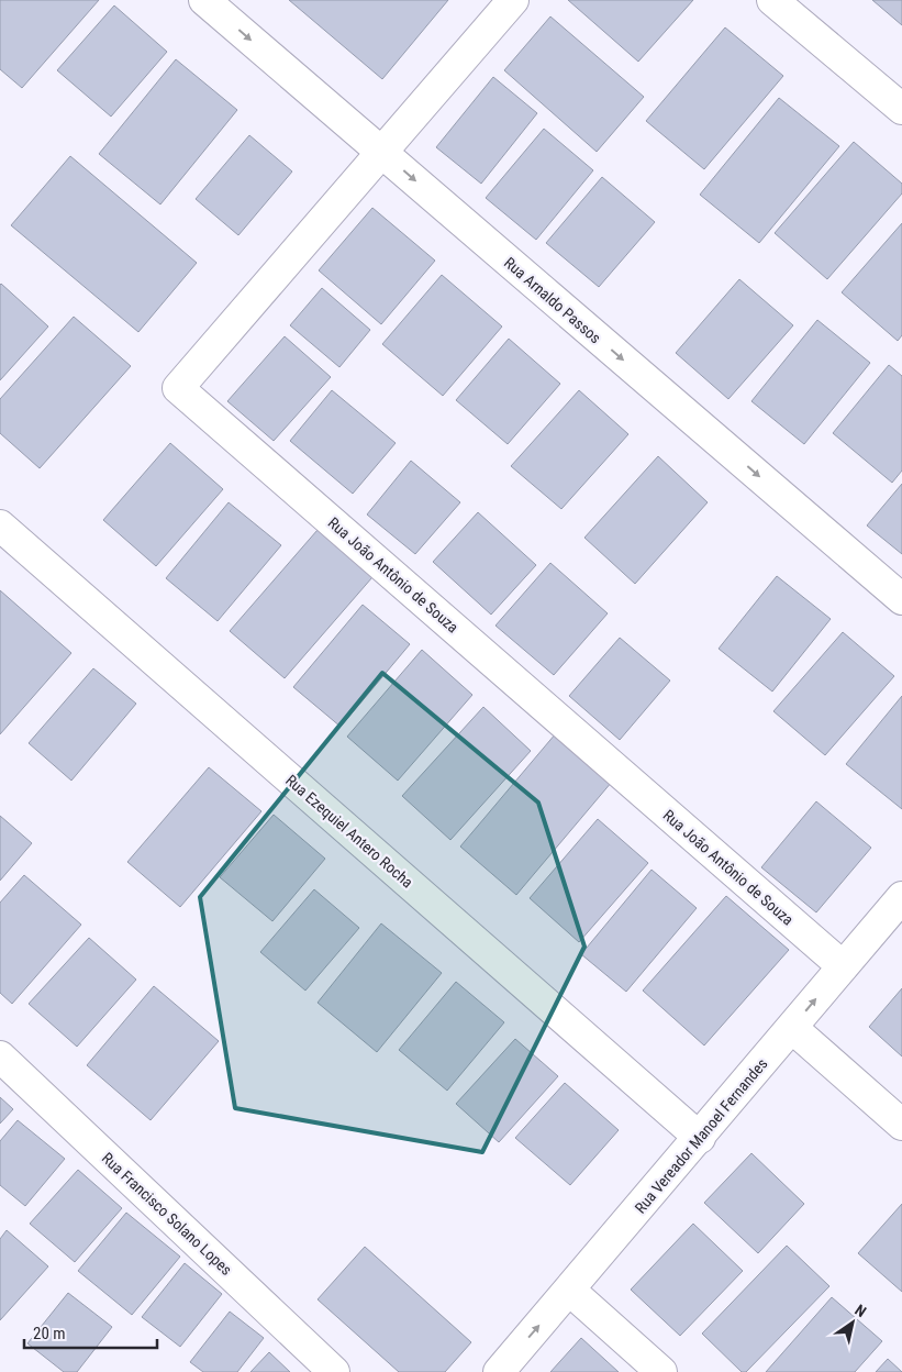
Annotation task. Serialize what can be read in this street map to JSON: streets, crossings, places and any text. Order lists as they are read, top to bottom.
{
  "streets": {
    "street": [
      "Rua Arnaldo Passos",
      "Rua João Antônio de Souza",
      "Rua Ezequiel Antero Rocha",
      "Rua Vereador Manoel Fernandes",
      "Rua Francisco Solano Lopes"
    ]
  },
  "crossings": [
    ["Rua Arnaldo Passos", "Rua João Antônio de Souza"],
    ["Rua João Antônio de Souza", "Rua Vereador Manoel Fernandes"],
    ["Rua Ezequiel Antero Rocha", "Rua Vereador Manoel Fernandes"]
  ],
  "one_way": ["Rua Arnaldo Passos"],
  "scale_bar": "20 m",
  "north": "top right"
}
